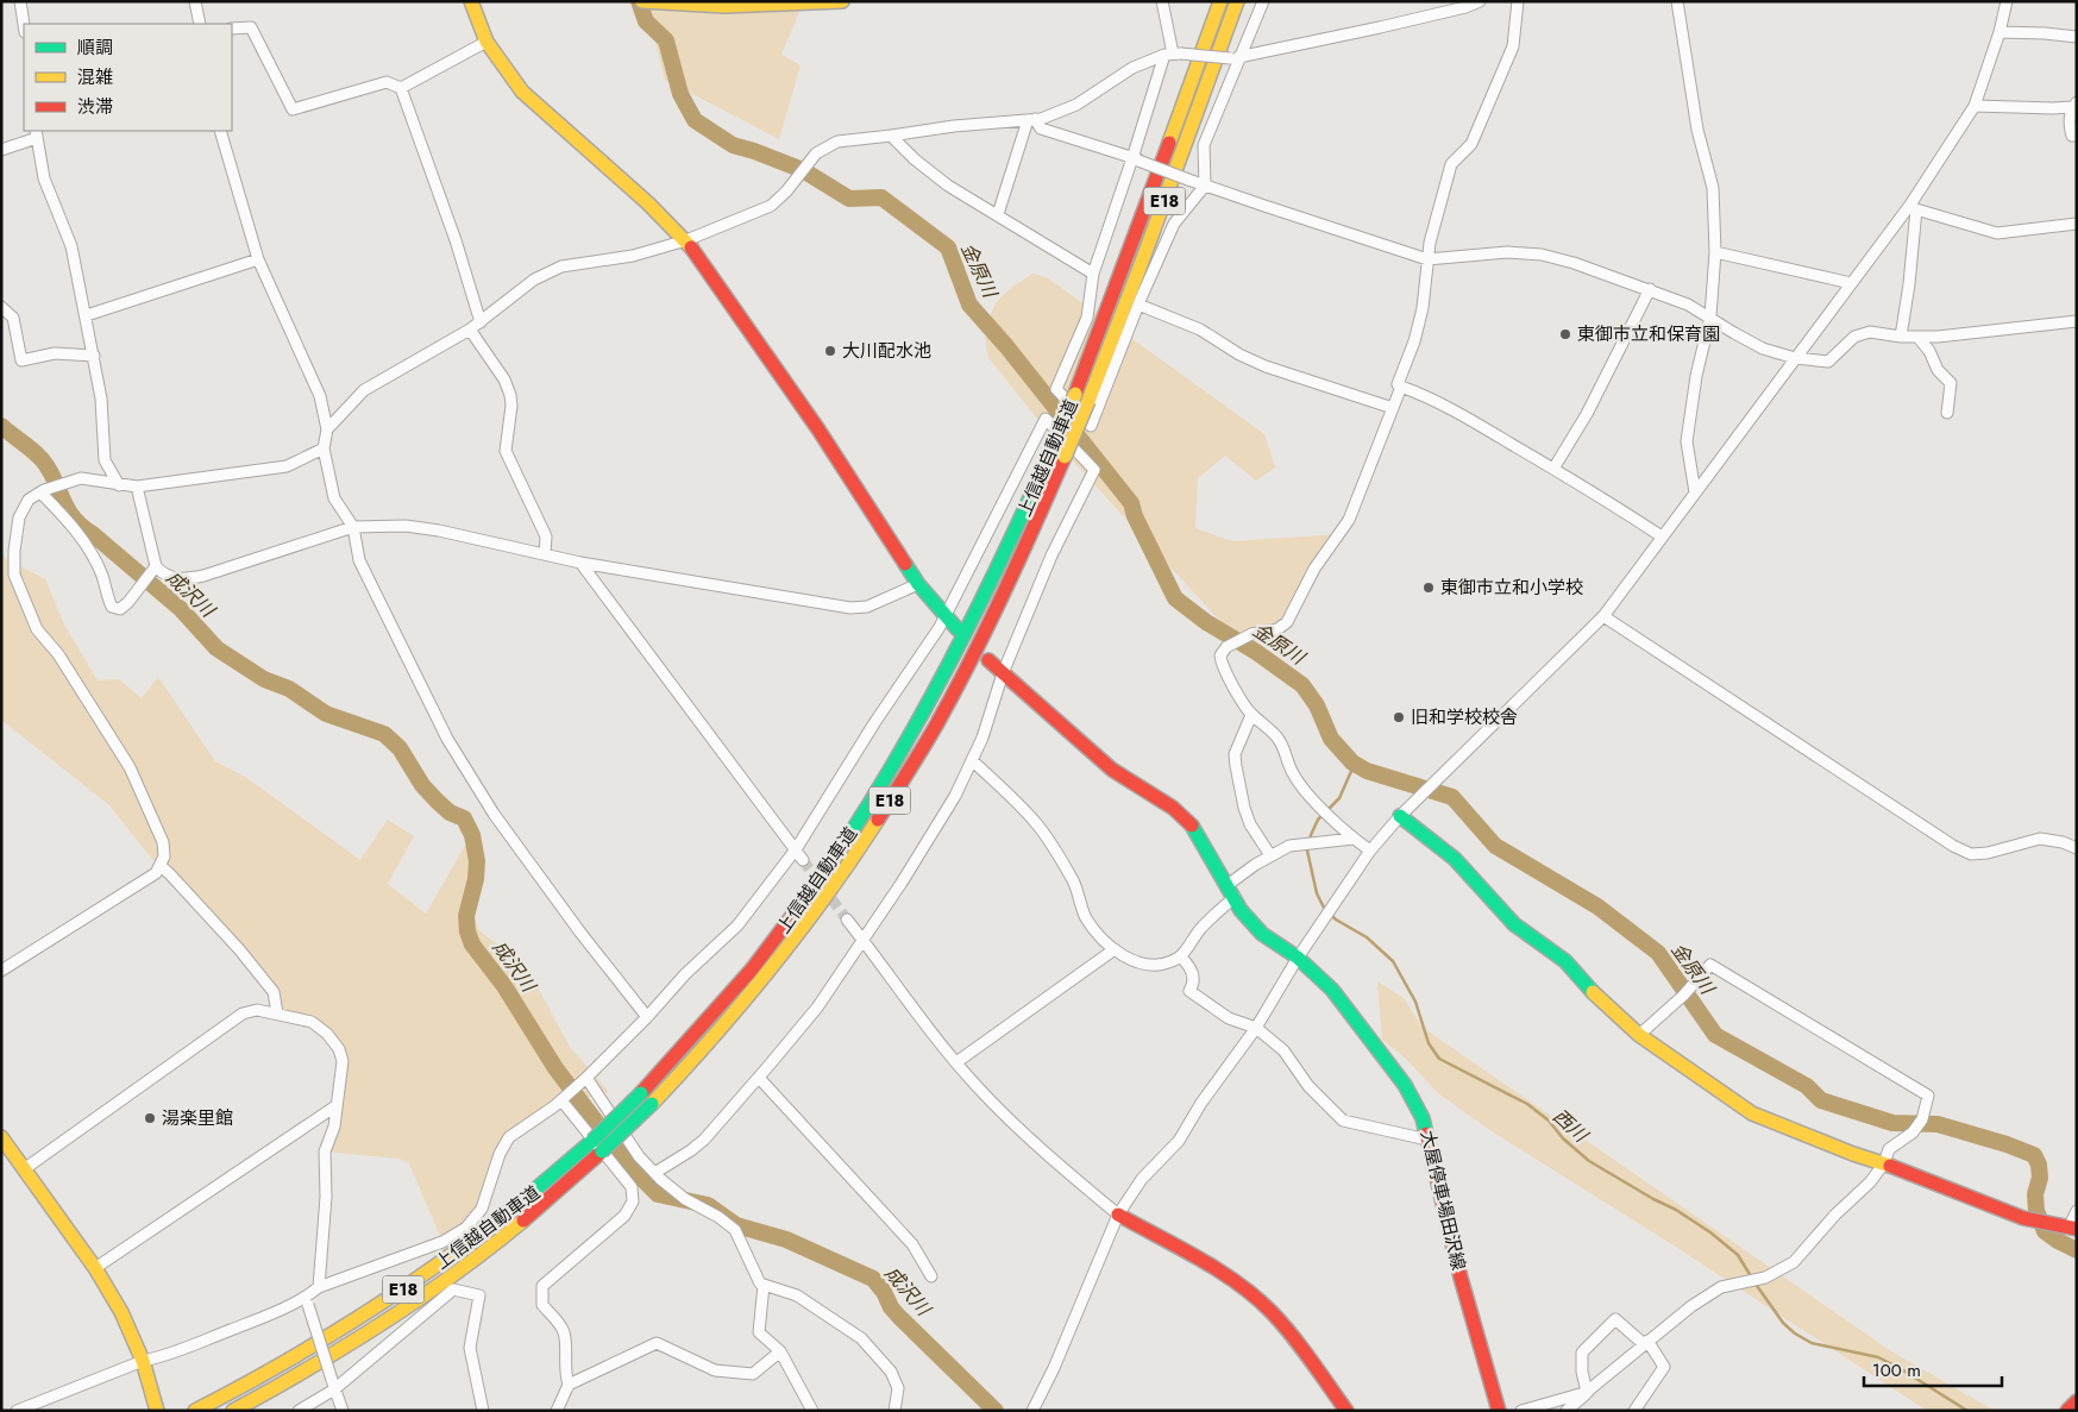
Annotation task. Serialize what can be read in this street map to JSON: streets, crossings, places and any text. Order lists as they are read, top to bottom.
{
  "streets": {
    "main road": ["E18", "上信越自動車道", "大屋停車場田沢線"]
  },
  "water": ["金原川", "成沢川", "西川"],
  "places": [
    "東御市立和保育園",
    "大川配水池",
    "東御市立和小学校",
    "旧和学校校舎",
    "湯楽里館"
  ],
  "legend": ["順調", "混雑", "渋滞"],
  "scale_bar": "100 m"
}
